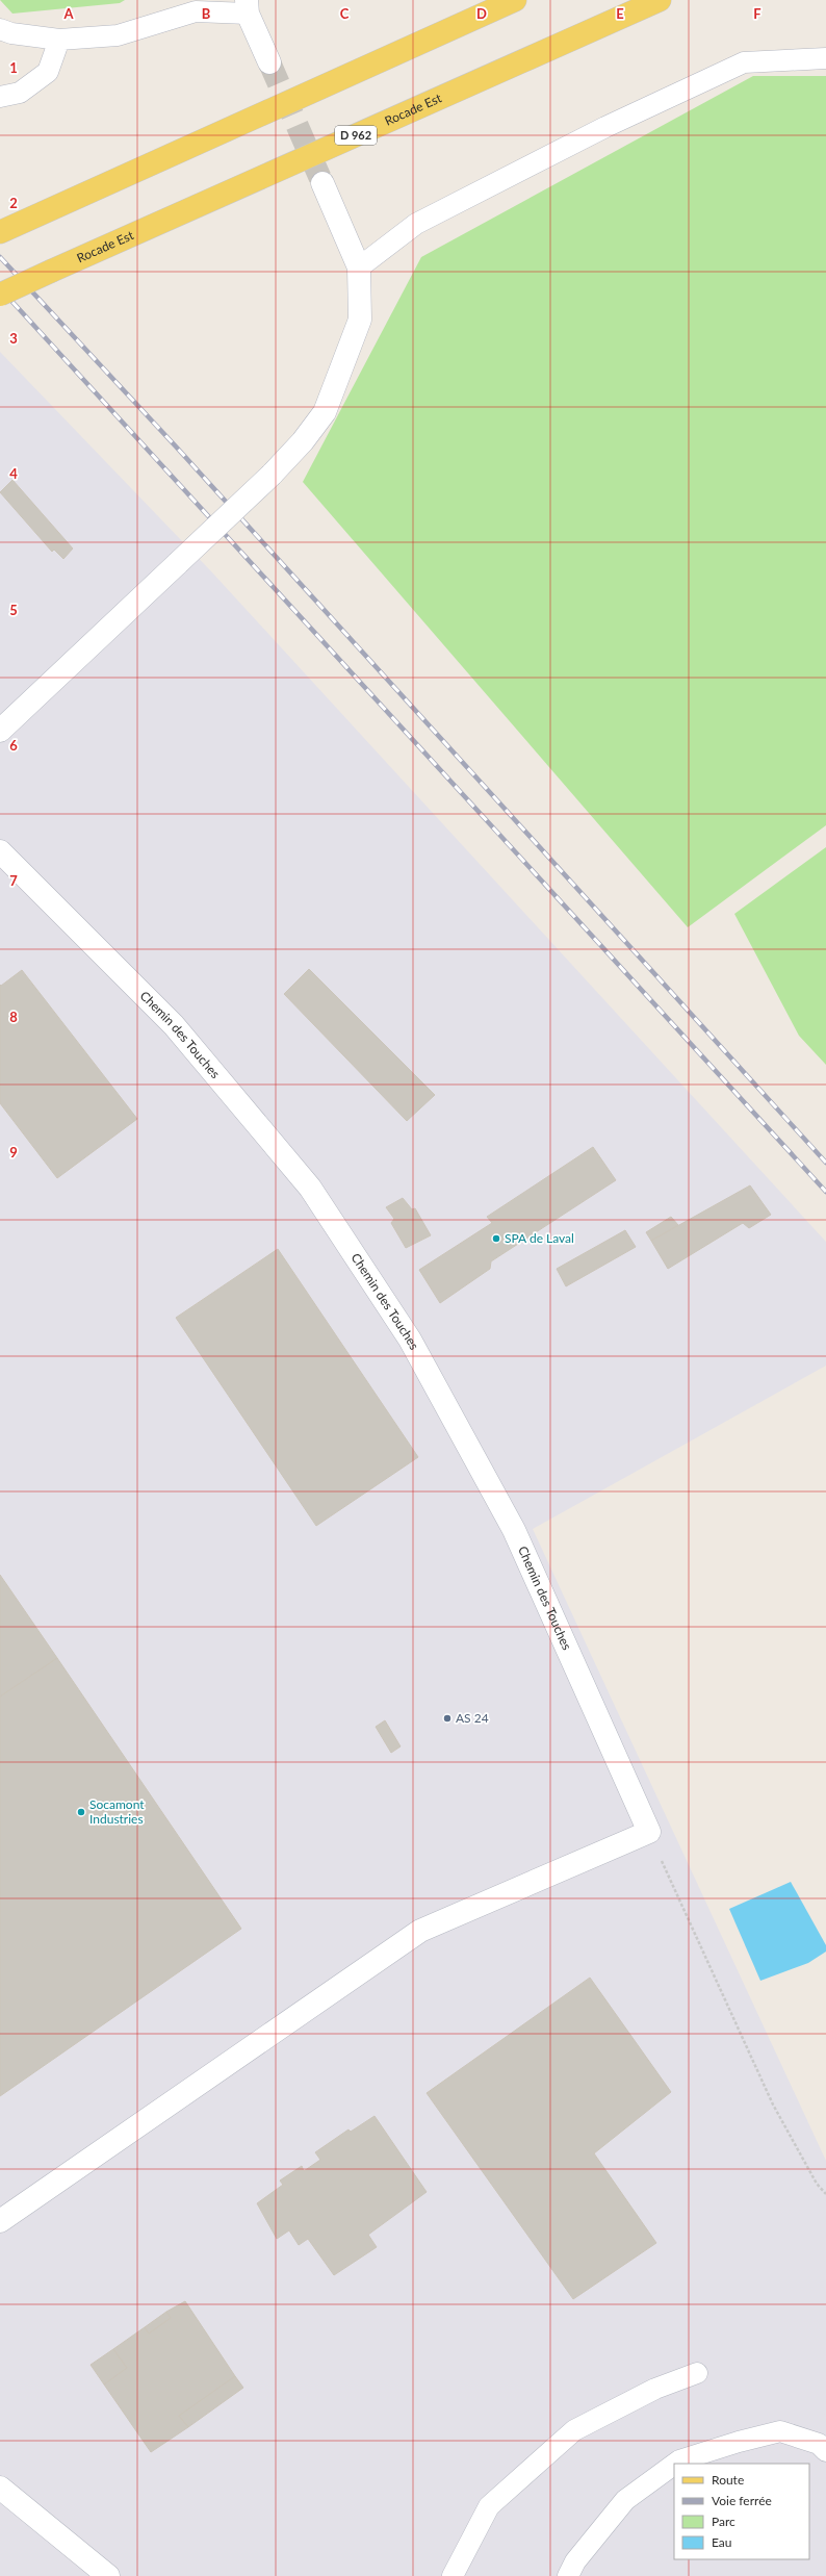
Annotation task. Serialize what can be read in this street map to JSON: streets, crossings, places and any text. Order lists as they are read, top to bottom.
{
  "streets": {
    "main road": ["Rocade Est", "D 962"],
    "street": ["Chemin des Touches"]
  },
  "places": ["SPA de Laval", "AS 24", "Socamont Industries"],
  "legend": [
    "Route",
    "Voie ferrée",
    "Parc",
    "Eau"
  ],
  "grid": {
    "columns": [
      "A",
      "B",
      "C",
      "D",
      "E",
      "F"
    ],
    "rows": [
      "1",
      "2",
      "3",
      "4",
      "5",
      "6",
      "7",
      "8",
      "9"
    ]
  }
}
